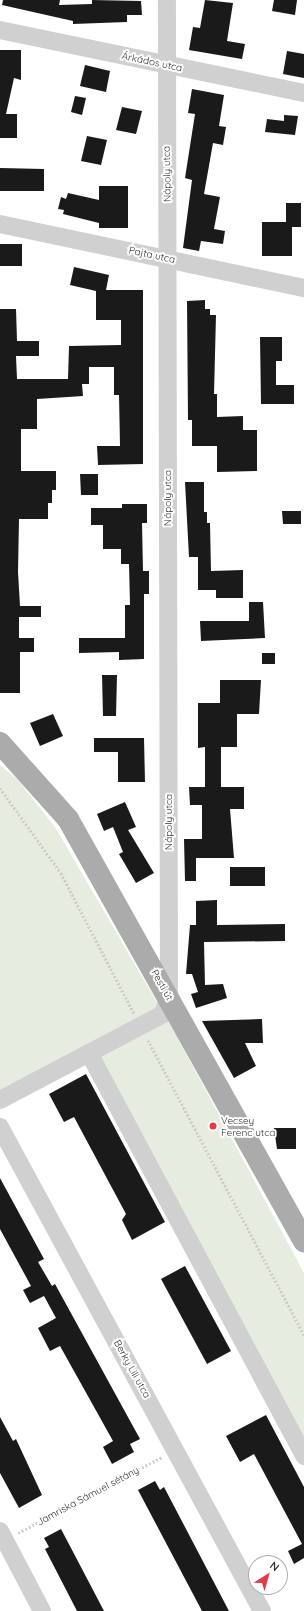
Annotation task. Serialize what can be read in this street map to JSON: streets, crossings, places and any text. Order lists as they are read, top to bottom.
{
  "streets": {
    "main road": ["Pesti út"],
    "street": [
      "Árkádos utca",
      "Nápoly utca",
      "Pajta utca",
      "Berky Lili utca"
    ],
    "path": ["Jamriska Sámuel sétány"]
  },
  "crossings": [
    ["Árkádos utca", "Nápoly utca"],
    ["Nápoly utca", "Pajta utca"],
    ["Nápoly utca", "Pesti út"],
    ["Berky Lili utca", "Jamriska Sámuel sétány"]
  ],
  "places": ["Vecsey Ferenc utca"],
  "north": "top right"
}
